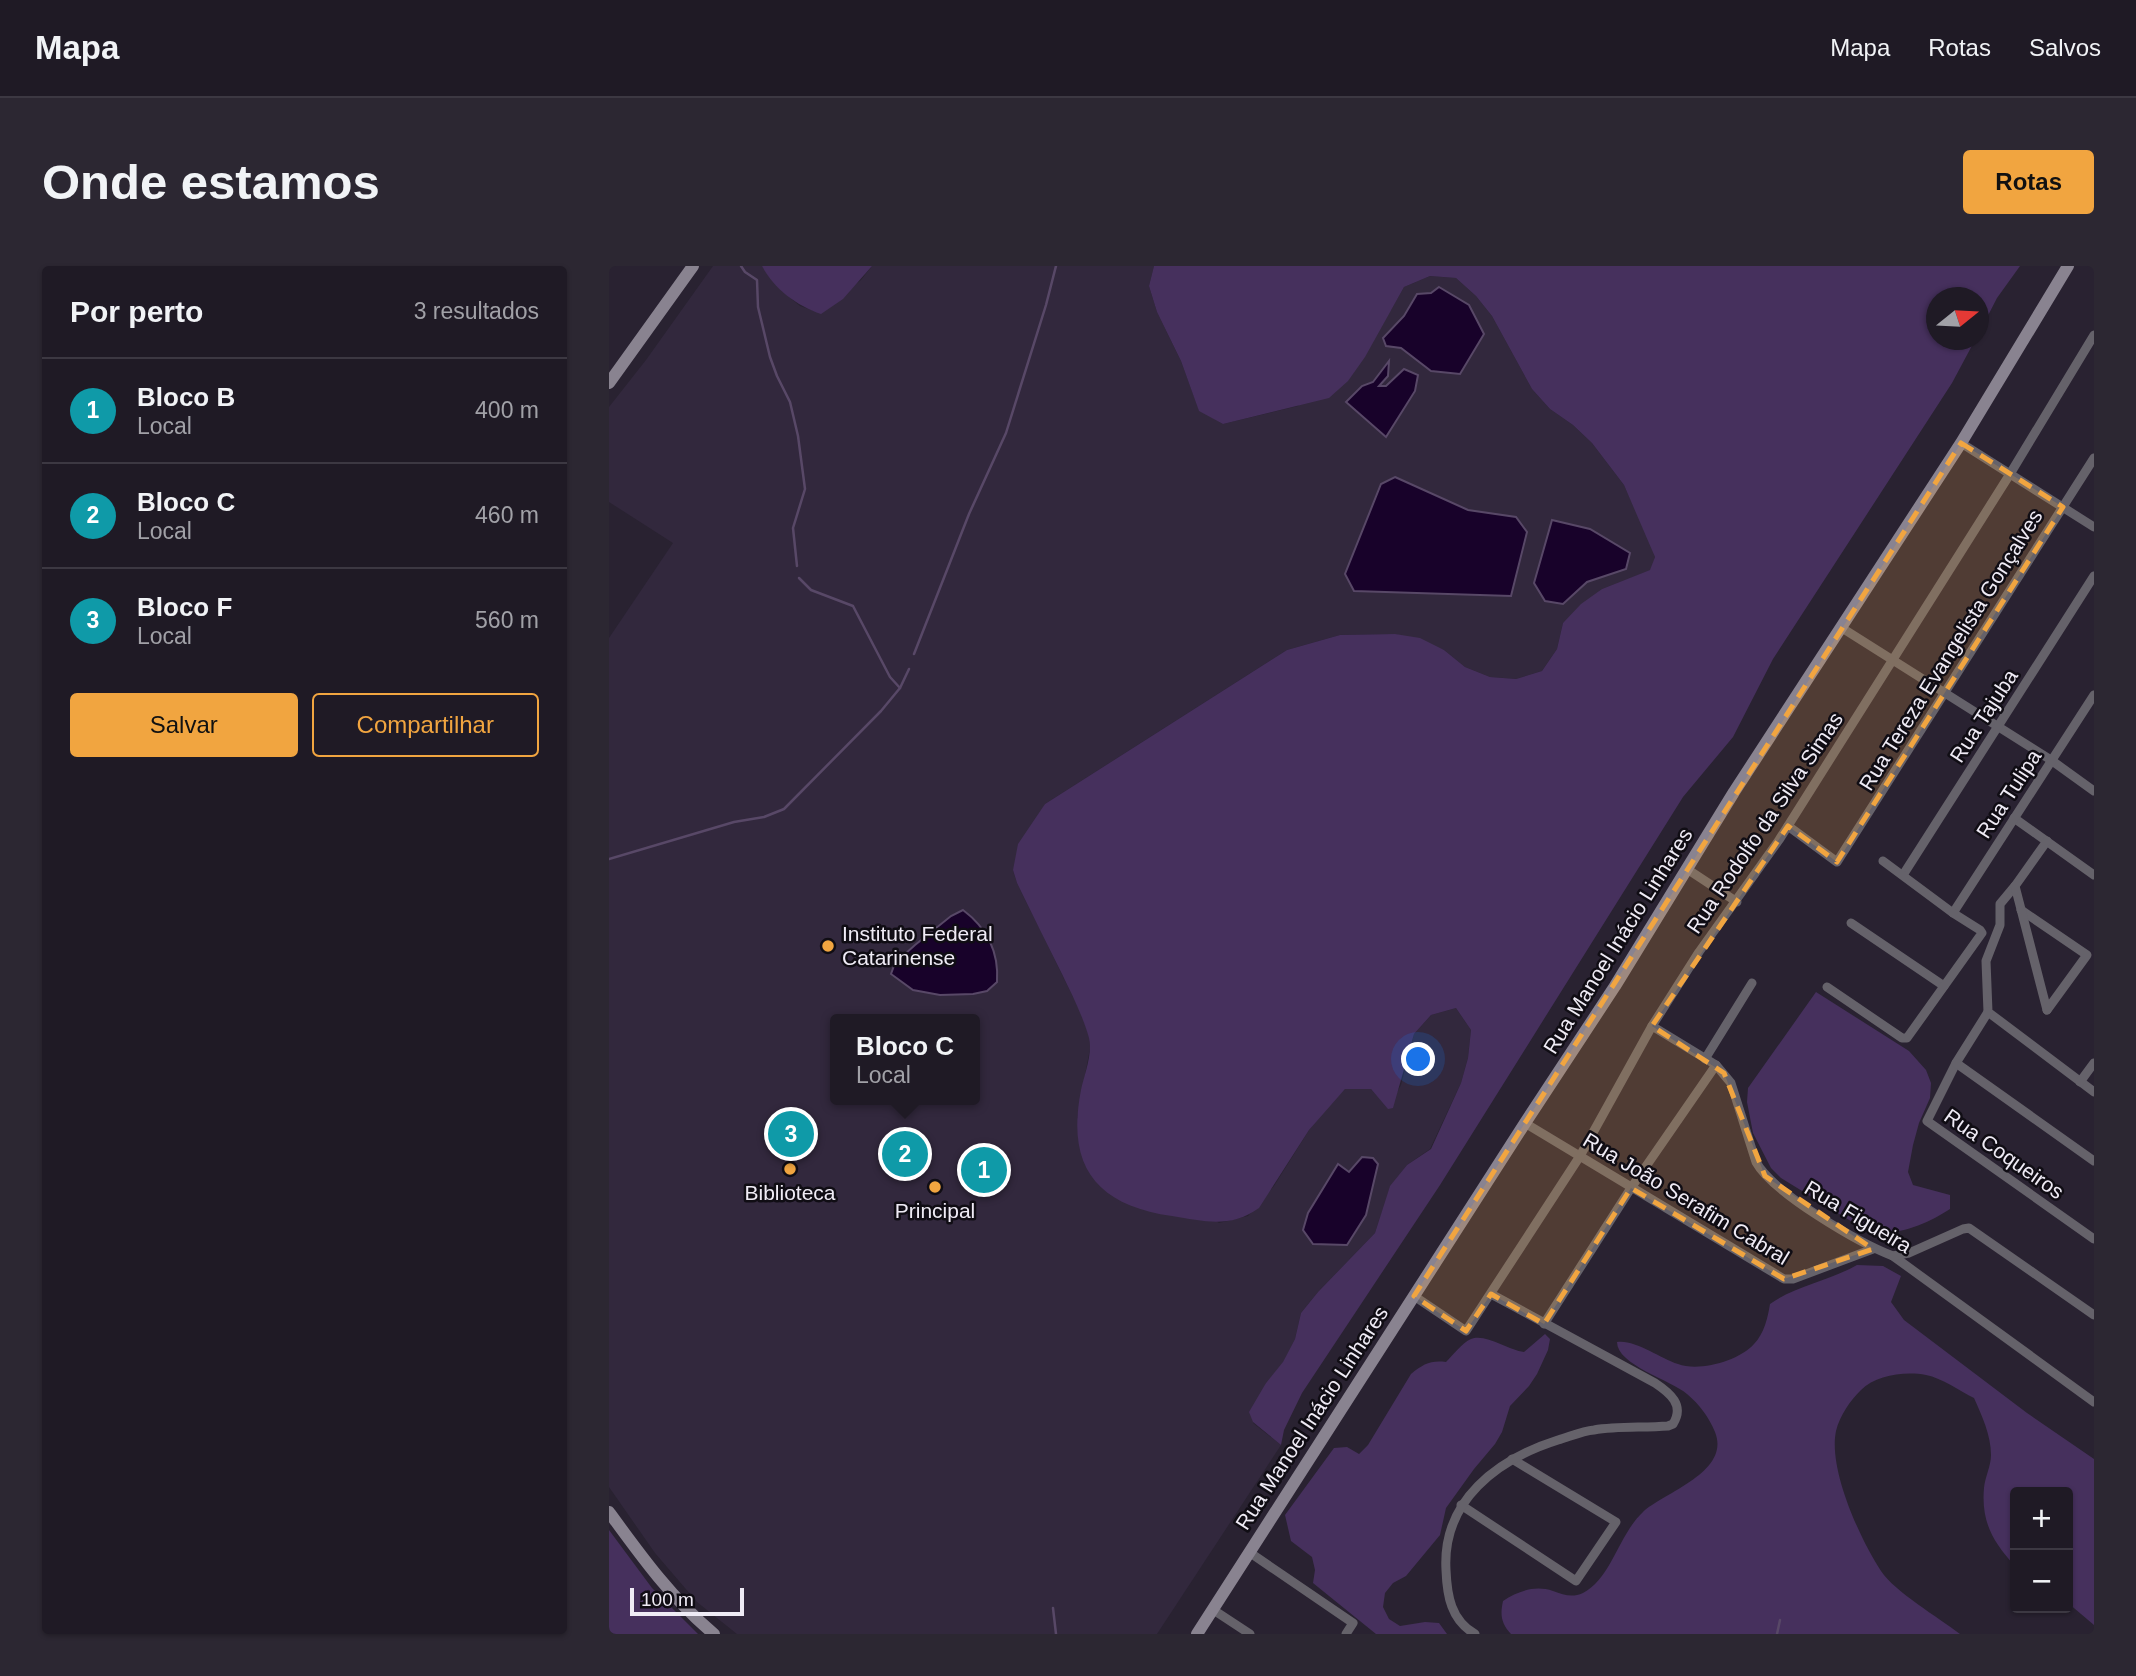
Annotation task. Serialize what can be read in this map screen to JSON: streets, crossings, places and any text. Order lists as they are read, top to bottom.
{
  "streets": {
    "main road": ["Rua Manoel Inácio Linhares"],
    "street": [
      "Rua Tereza Evangelista Gonçalves",
      "Rua Tajuba",
      "Rua Tulipa",
      "Rua Rodolfo da Silva Simas",
      "Rua Coqueiros",
      "Rua João Serafim Cabral",
      "Rua Figueira"
    ]
  },
  "crossings": [
    ["Rua Tereza Evangelista Gonçalves", "Rua Rodolfo da Silva Simas"],
    ["Rua Rodolfo da Silva Simas", "Rua Manoel Inácio Linhares"],
    ["Rua Rodolfo da Silva Simas", "Rua João Serafim Cabral"],
    ["Rua Rodolfo da Silva Simas", "Rua Figueira"],
    ["Rua Manoel Inácio Linhares", "Rua João Serafim Cabral"],
    ["Rua João Serafim Cabral", "Rua Figueira"]
  ],
  "places": ["Instituto Federal Catarinense", "Biblioteca", "Principal"],
  "scale_bar": "100 m",
  "north": "right",
  "page": {
    "header": "Mapa",
    "nav": ["Mapa", "Rotas", "Salvos"],
    "buttons": [
      "Rotas",
      ["Salvar", "Compartilhar"]
    ],
    "title": "Onde estamos",
    "heading": ["Por perto", "3 resultados"],
    "list": [
      {
        "mark": "1",
        "name": "Bloco B",
        "note": "Local",
        "value": "400 m"
      },
      {
        "mark": "2",
        "name": "Bloco C",
        "note": "Local",
        "value": "460 m"
      },
      {
        "mark": "3",
        "name": "Bloco F",
        "note": "Local",
        "value": "560 m"
      }
    ],
    "popup": ["Bloco C", "Local"],
    "pins": ["3", "2", "1"],
    "map_buttons": ["+", "−"],
    "scale": "100 m"
  }
}
